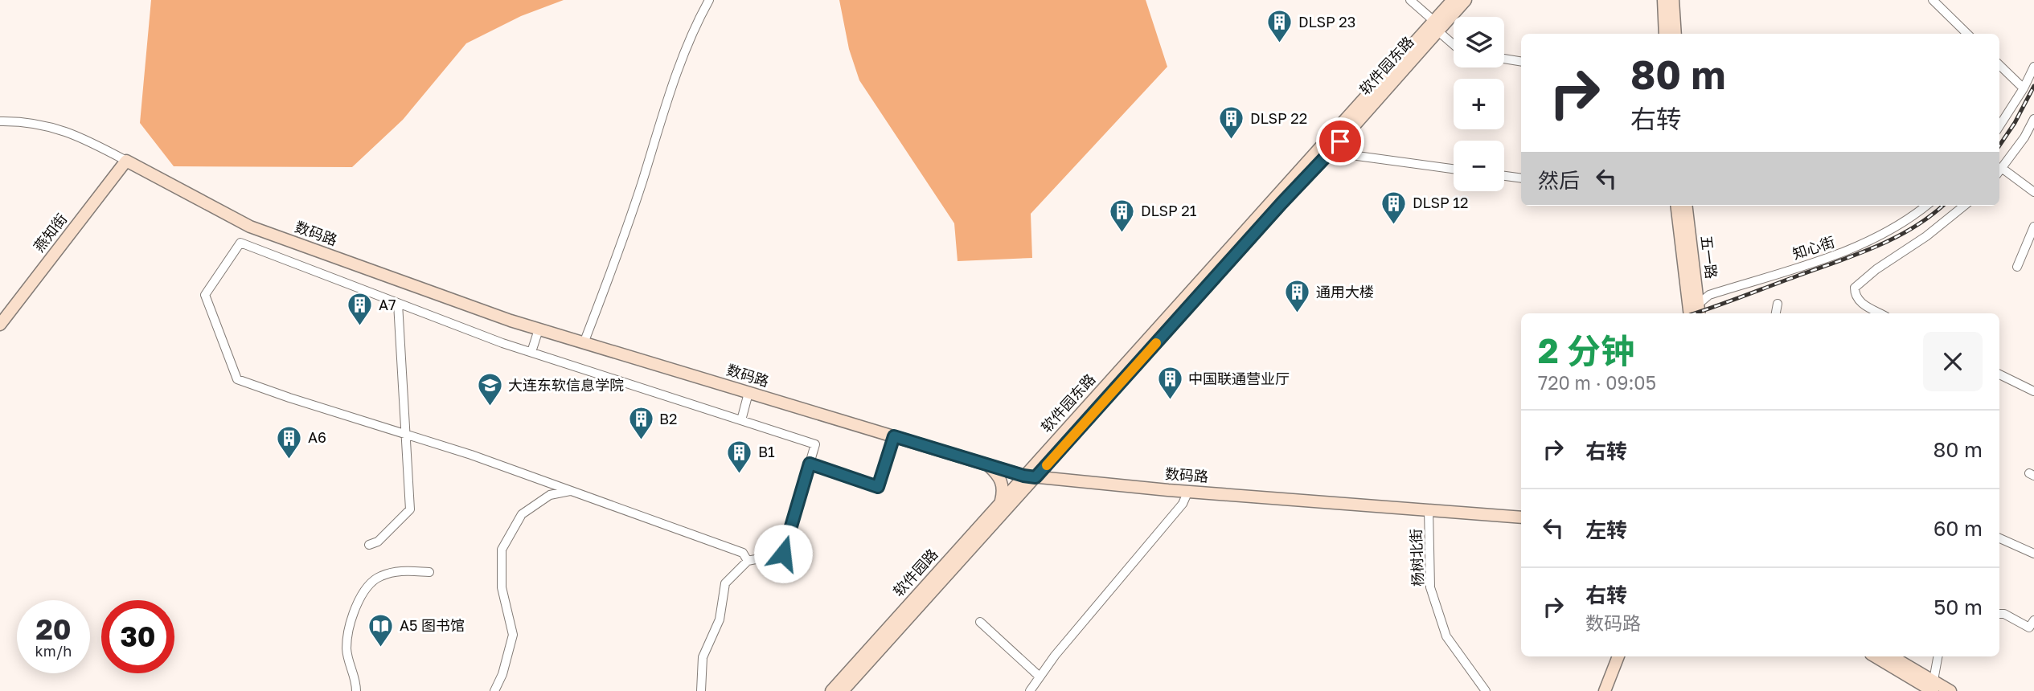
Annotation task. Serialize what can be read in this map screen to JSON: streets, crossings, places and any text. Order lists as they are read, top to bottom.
{
  "streets": {
    "main road": [
      "软件园东路",
      "燕知街",
      "数码路",
      "五一路",
      "软件园路"
    ],
    "street": ["知心街", "杨树北街"]
  },
  "crossings": [
    ["软件园东路", "数码路"],
    ["软件园东路", "软件园路"],
    ["燕知街", "数码路"],
    ["数码路", "杨树北街"],
    ["数码路", "软件园路"],
    ["知心街", "五一路"]
  ],
  "places": {
    "building": [
      "DLSP 23",
      "DLSP 22",
      "DLSP 12",
      "DLSP 21",
      "通用大楼",
      "A7",
      "中国联通营业厅",
      "B2",
      "A6",
      "B1"
    ],
    "school or university": ["大连东软信息学院"],
    "library": ["A5 图书馆"]
  },
  "page": {
    "map_buttons": ["+", "−"],
    "turn": ["80 m", "右转"],
    "then": "然后",
    "heading": ["2 分钟", "720 m · 09:05"],
    "list": [
      {
        "name": "右转",
        "value": "80 m"
      },
      {
        "name": "左转",
        "value": "60 m"
      },
      {
        "name": "右转",
        "note": "数码路",
        "value": "50 m"
      }
    ],
    "speed": "20 km/h",
    "limit": "30"
  }
}
